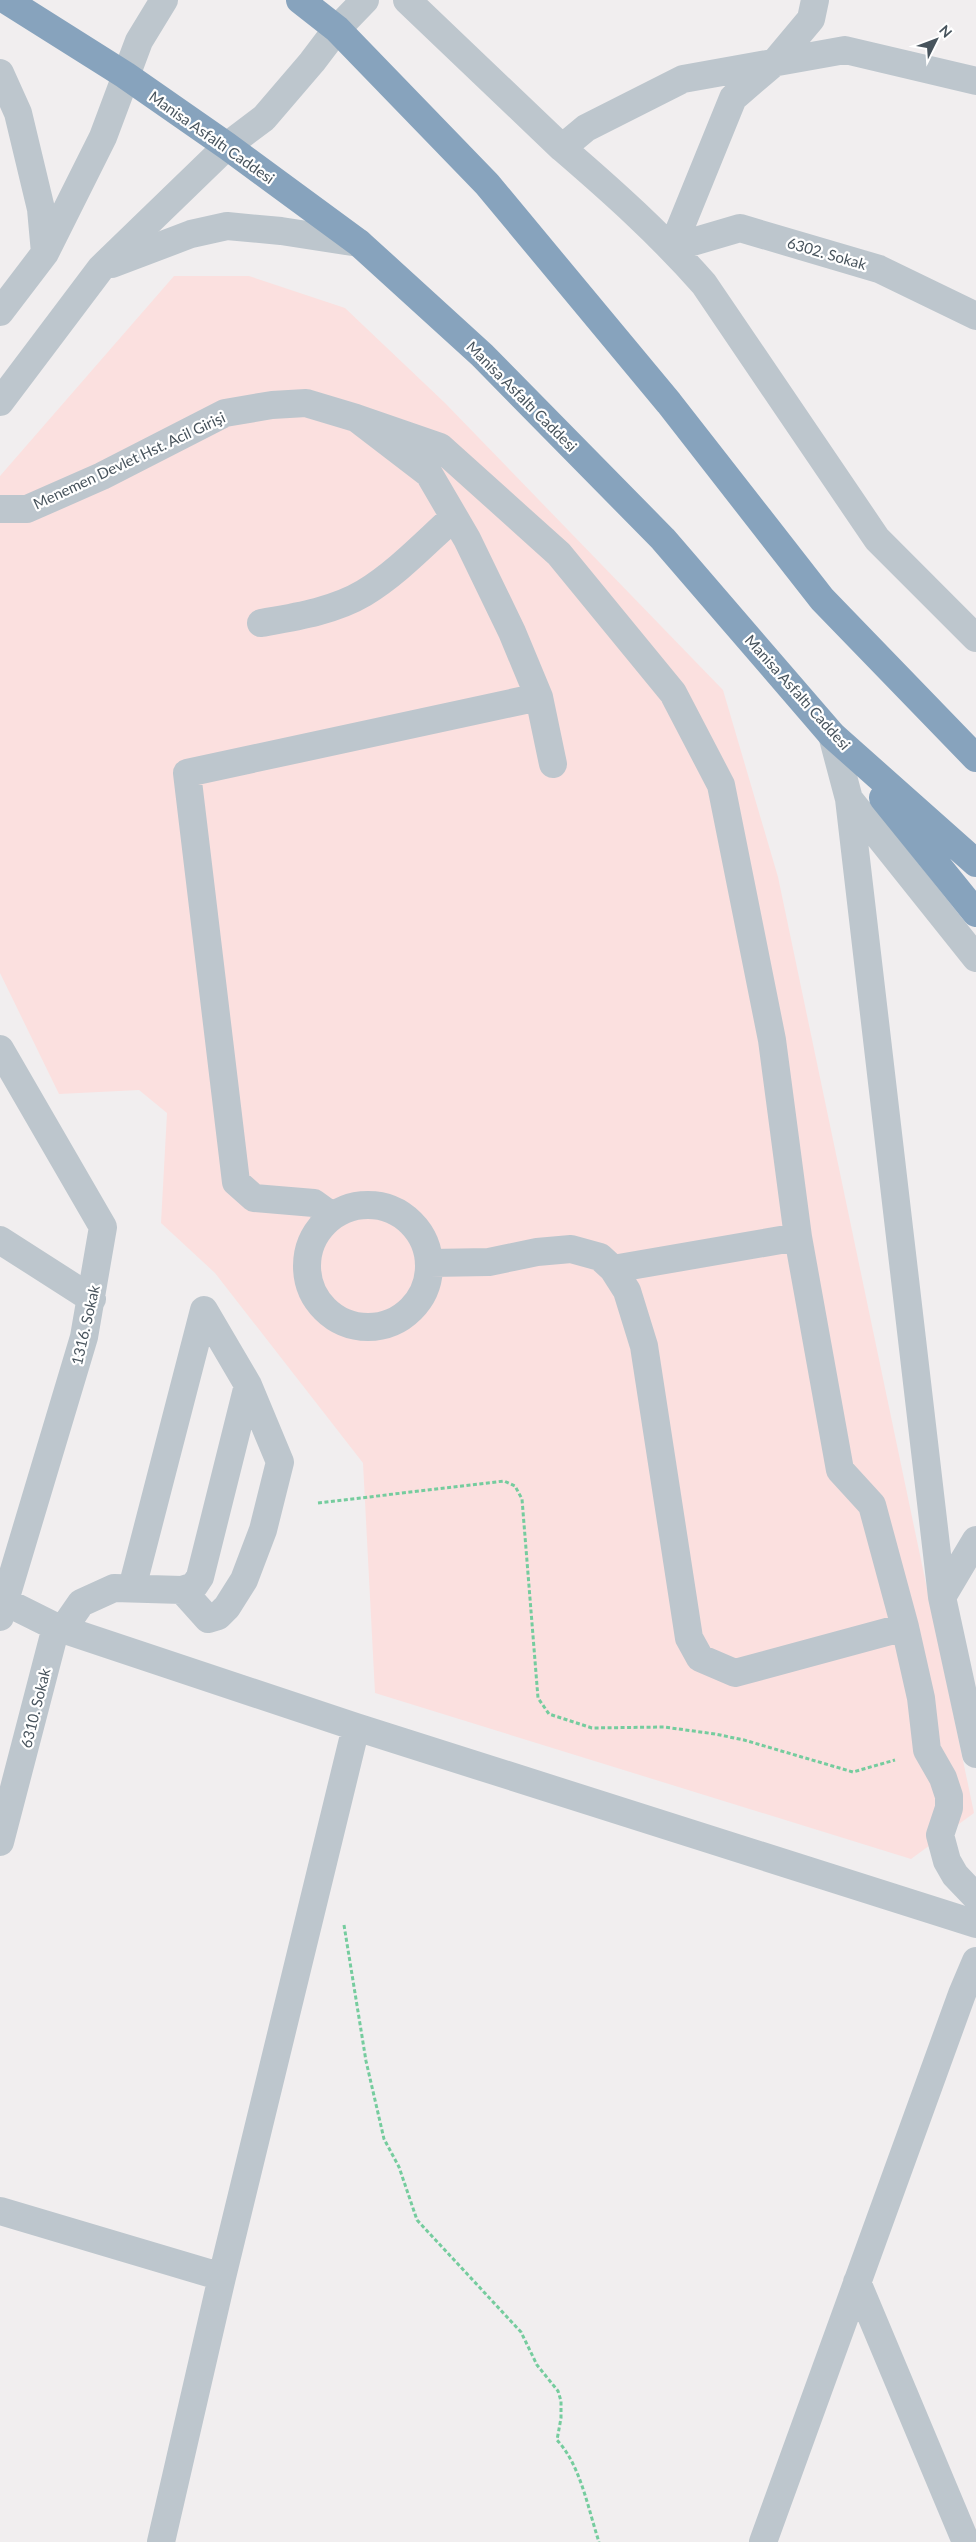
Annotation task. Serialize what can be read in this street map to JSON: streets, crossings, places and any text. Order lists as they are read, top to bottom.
{
  "streets": {
    "highway": ["Manisa Asfaltı Caddesi"],
    "street": [
      "6302. Sokak",
      "Menemen Devlet Hst. Acil Girişi",
      "1316. Sokak",
      "6310. Sokak"
    ]
  },
  "north": "top right"
}
